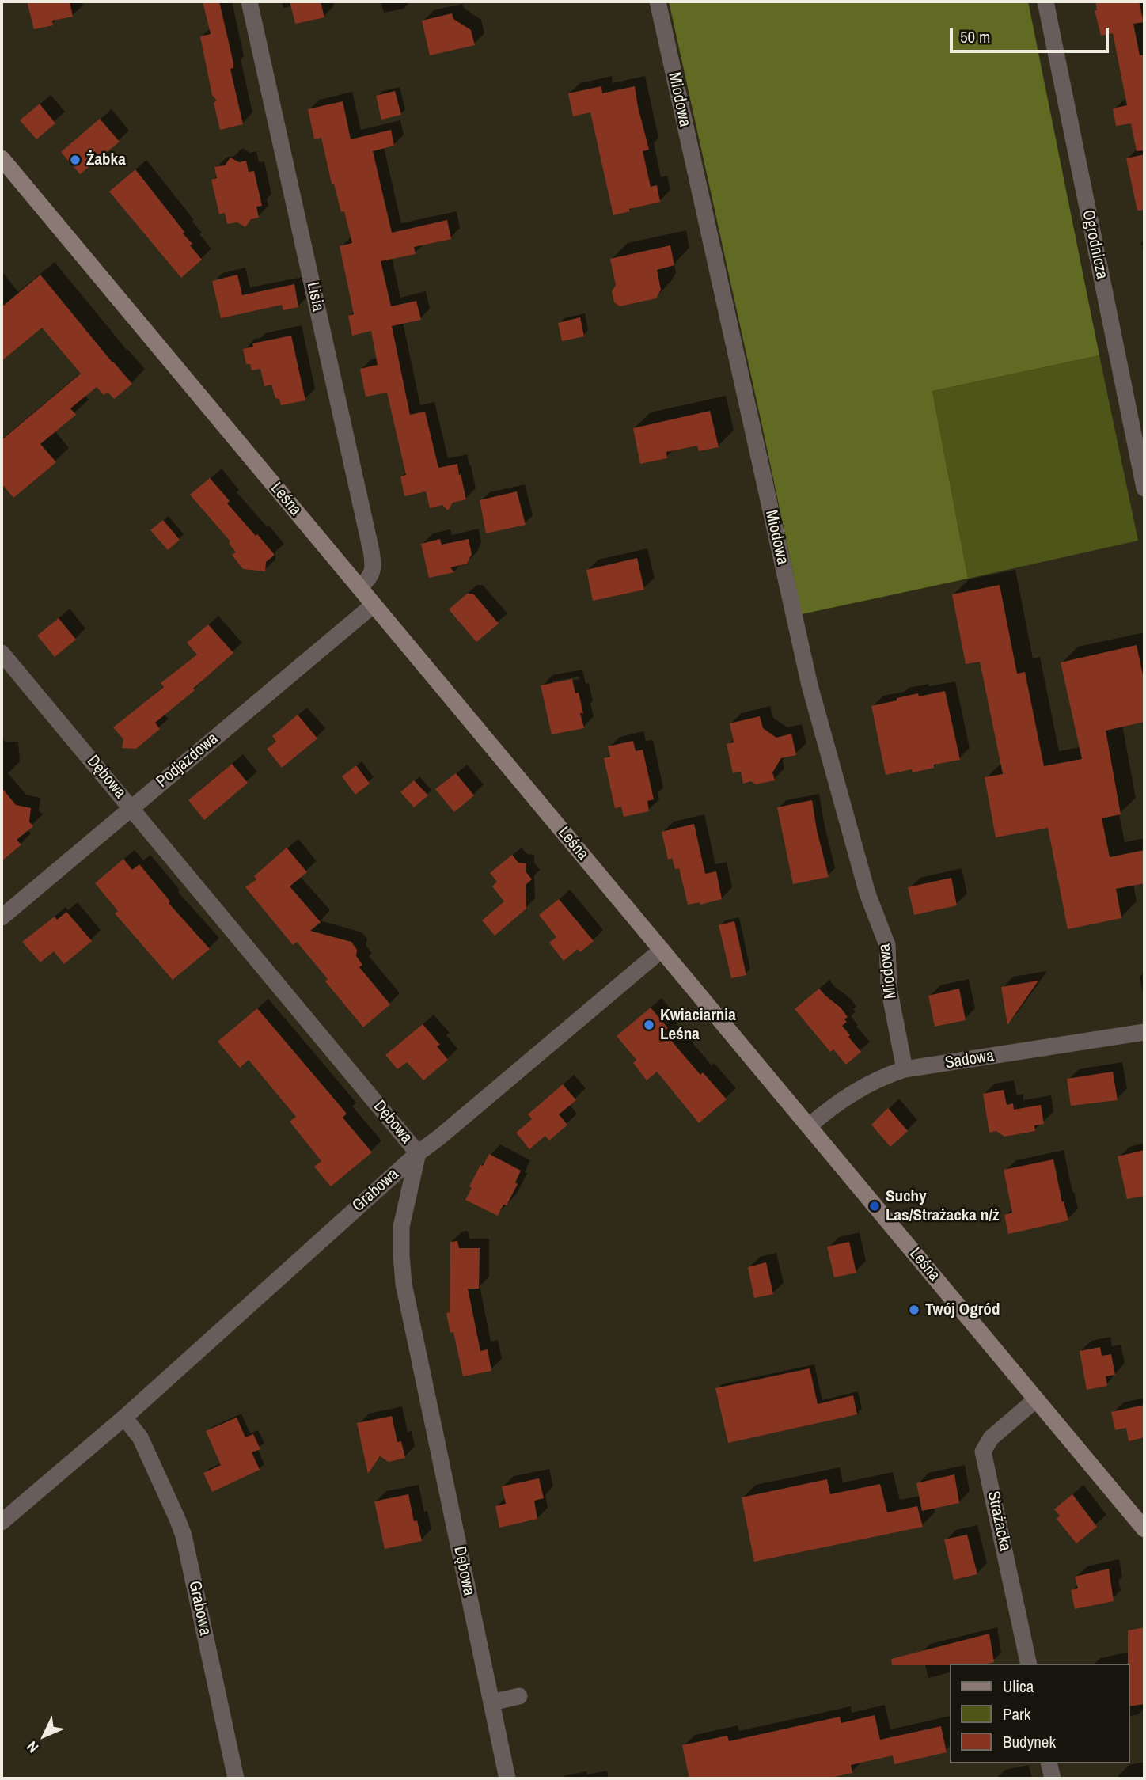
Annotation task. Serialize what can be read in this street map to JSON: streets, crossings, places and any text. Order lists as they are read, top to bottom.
{
  "streets": {
    "street": [
      "Miodowa",
      "Ogrodnicza",
      "Lisia",
      "Leśna",
      "Podjazdowa",
      "Dębowa",
      "Sadowa",
      "Grabowa",
      "Strażacka"
    ]
  },
  "crossings": [
    ["Miodowa", "Sadowa"],
    ["Lisia", "Leśna"],
    ["Leśna", "Podjazdowa"],
    ["Leśna", "Sadowa"],
    ["Leśna", "Grabowa"],
    ["Leśna", "Strażacka"],
    ["Podjazdowa", "Dębowa"],
    ["Dębowa", "Grabowa"]
  ],
  "places": [
    "Żabka",
    "Kwiaciarnia Leśna",
    "Suchy Las/Strażacka n/ż",
    "Twój Ogród"
  ],
  "legend": ["Ulica", "Park", "Budynek"],
  "scale_bar": "50 m",
  "north": "bottom left"
}
